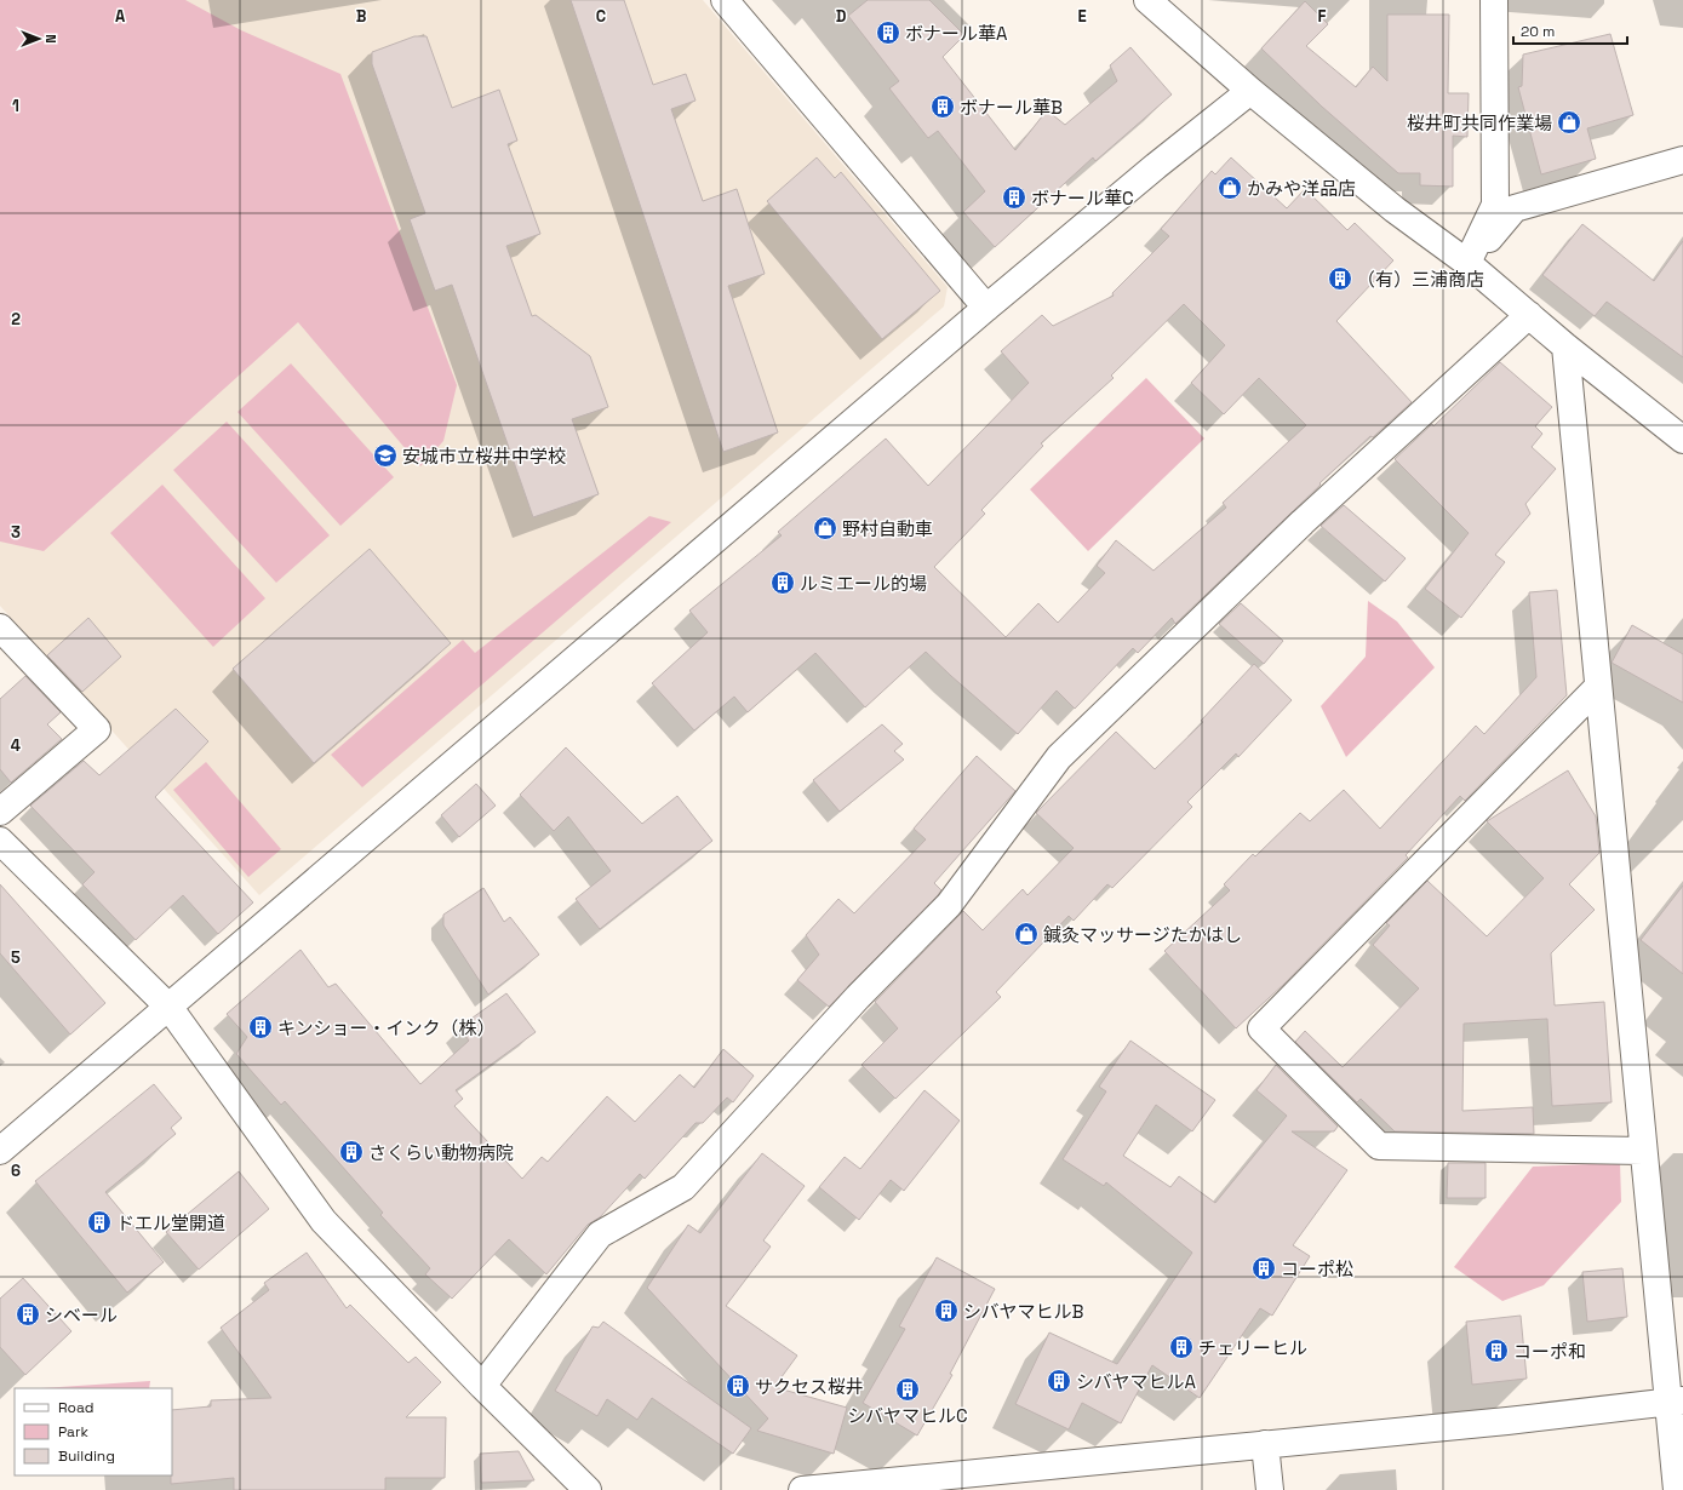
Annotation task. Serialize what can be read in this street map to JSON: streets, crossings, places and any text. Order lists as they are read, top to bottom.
{
  "places": {
    "building": [
      "ボナール華A",
      "ボナール華B",
      "ボナール華C",
      "（有）三浦商店",
      "ルミエール的場",
      "キンショー・インク（株）",
      "さくらい動物病院",
      "ドエル堂開道",
      "コーポ松",
      "シバヤマヒルB",
      "シベール",
      "チェリーヒル",
      "コーポ和",
      "シバヤマヒルA",
      "サクセス桜井",
      "シバヤマヒルC"
    ],
    "shop": [
      "桜井町共同作業場",
      "かみや洋品店",
      "野村自動車",
      "鍼灸マッサージたかはし"
    ],
    "school or university": ["安城市立桜井中学校"]
  },
  "legend": ["Road", "Park", "Building"],
  "scale_bar": "20 m",
  "north": "right",
  "grid": {
    "columns": [
      "A",
      "B",
      "C",
      "D",
      "E",
      "F"
    ],
    "rows": [
      "1",
      "2",
      "3",
      "4",
      "5",
      "6"
    ]
  }
}
